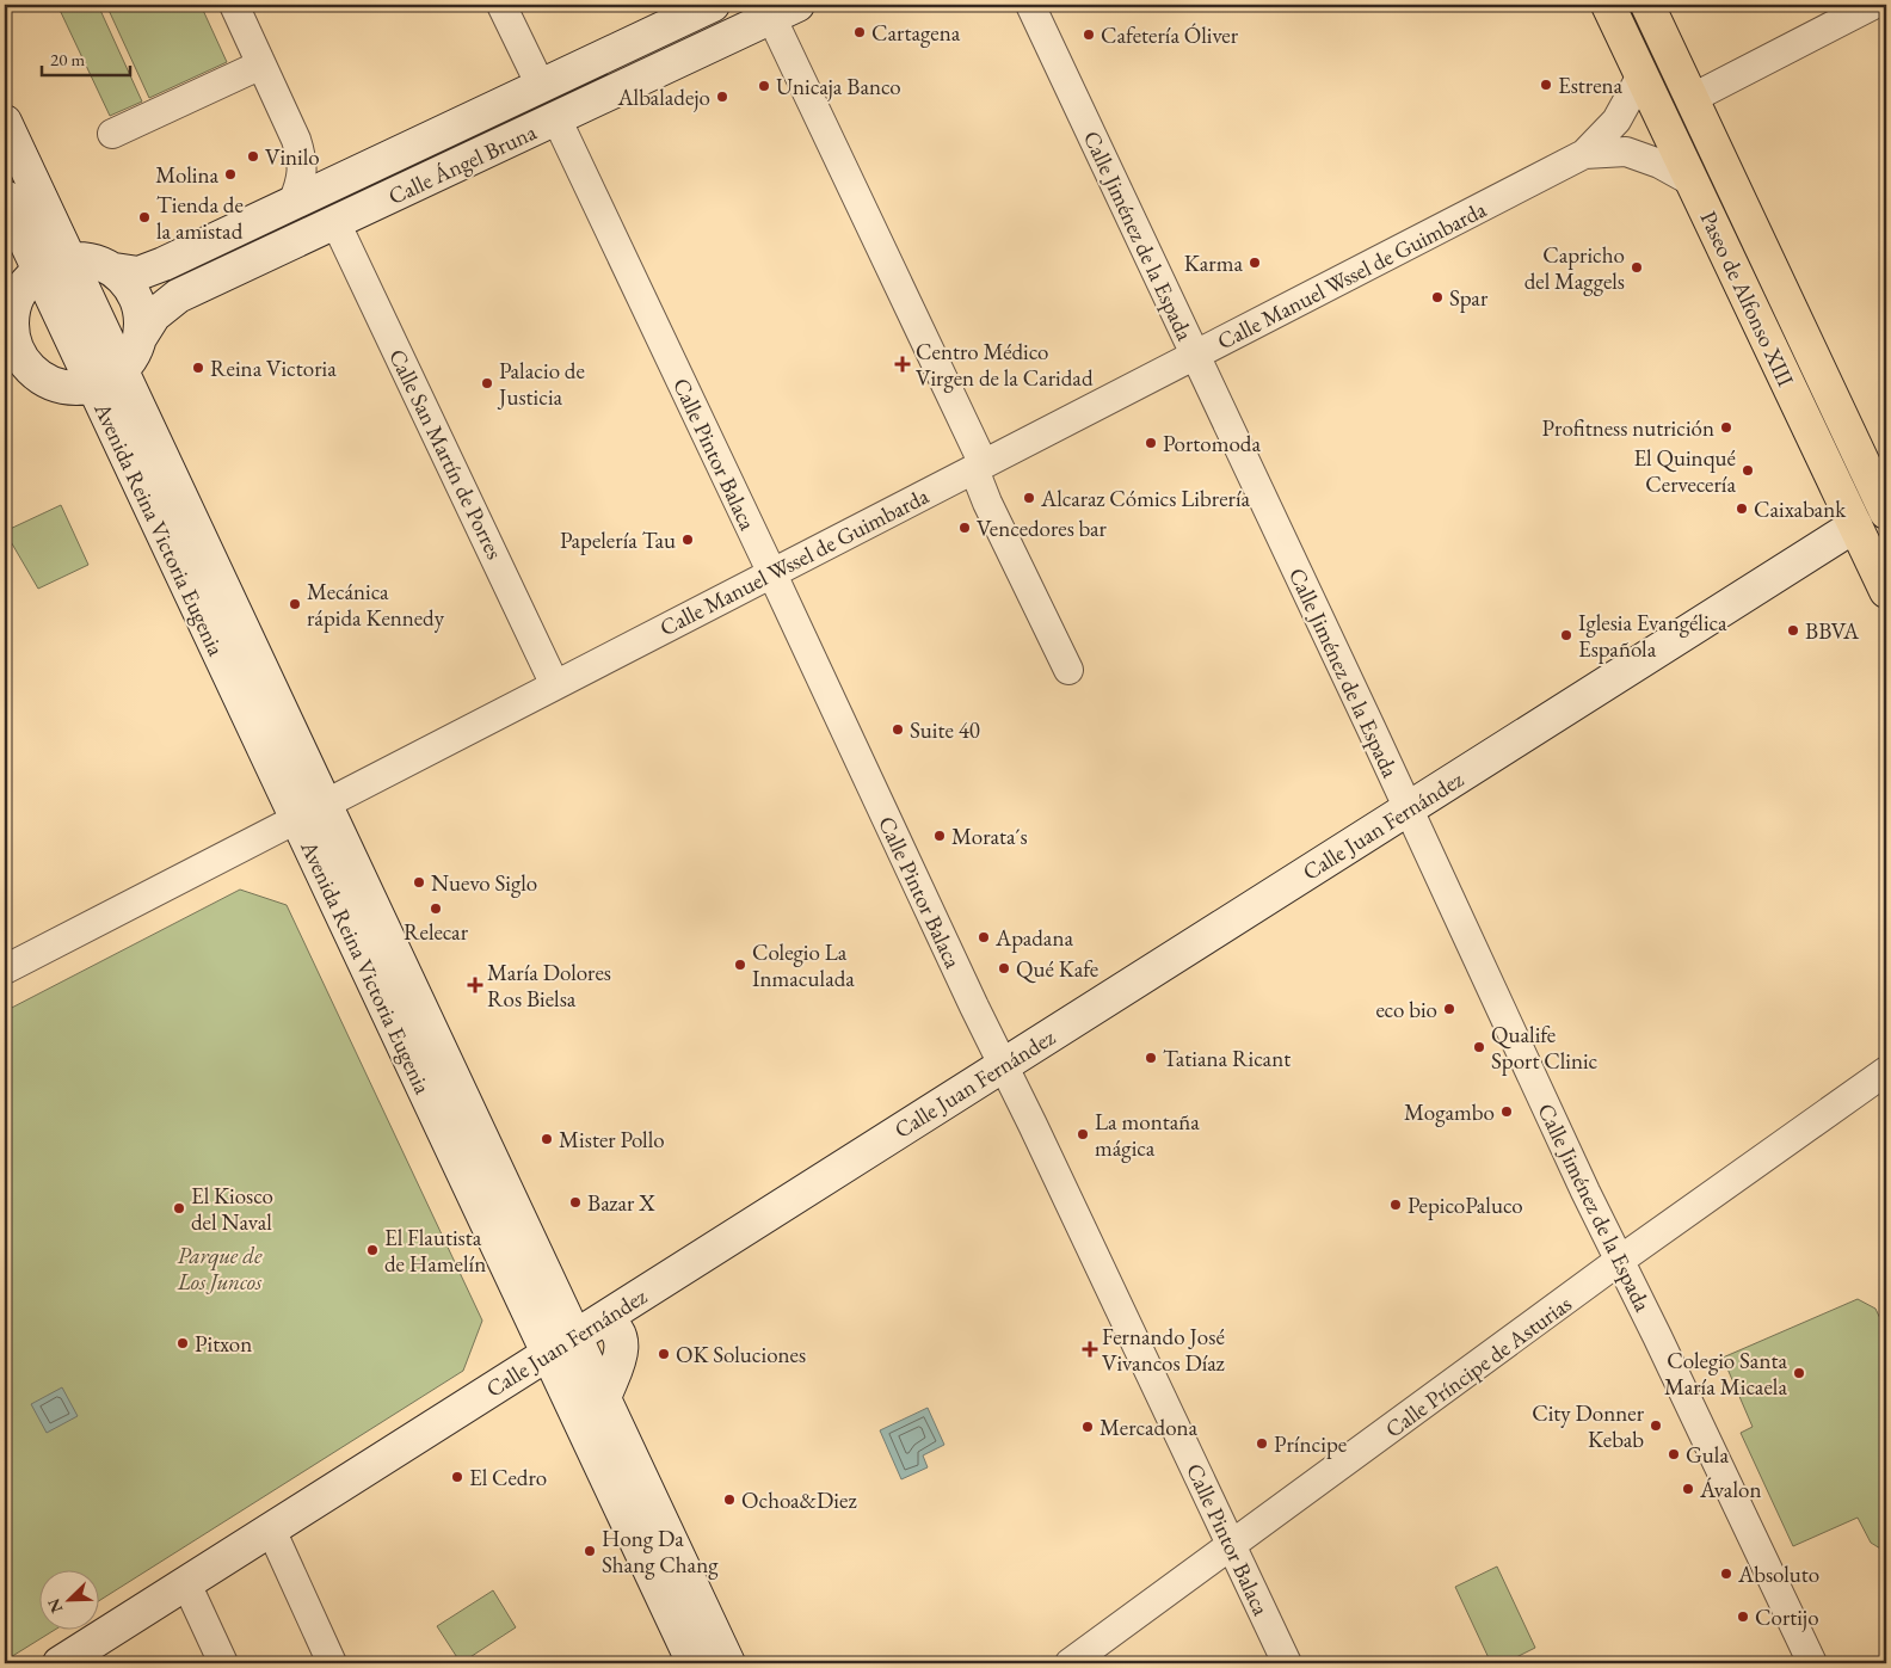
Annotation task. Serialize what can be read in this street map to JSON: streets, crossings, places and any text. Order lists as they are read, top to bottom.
{
  "streets": {
    "main road": [
      "Calle Ángel Bruna",
      "Paseo de Alfonso XIII",
      "Avenida Reina Victoria Eugenia",
      "Calle Juan Fernández"
    ],
    "street": [
      "Calle Jiménez de la Espada",
      "Calle Manuel Wssel de Guimbarda",
      "Calle San Martín de Porres",
      "Calle Pintor Balaca",
      "Calle Príncipe de Asturias"
    ]
  },
  "crossings": [
    ["Calle Ángel Bruna", "Calle San Martín de Porres"],
    ["Calle Ángel Bruna", "Calle Pintor Balaca"],
    ["Calle Ángel Bruna", "Avenida Reina Victoria Eugenia"],
    ["Calle Jiménez de la Espada", "Calle Manuel Wssel de Guimbarda"],
    ["Calle Jiménez de la Espada", "Calle Juan Fernández"],
    ["Calle Jiménez de la Espada", "Calle Príncipe de Asturias"],
    ["Calle Manuel Wssel de Guimbarda", "Paseo de Alfonso XIII"],
    ["Calle Manuel Wssel de Guimbarda", "Calle San Martín de Porres"],
    ["Calle Manuel Wssel de Guimbarda", "Calle Pintor Balaca"],
    ["Calle Manuel Wssel de Guimbarda", "Avenida Reina Victoria Eugenia"],
    ["Paseo de Alfonso XIII", "Calle Juan Fernández"],
    ["Calle Pintor Balaca", "Calle Juan Fernández"],
    ["Calle Pintor Balaca", "Calle Príncipe de Asturias"],
    ["Avenida Reina Victoria Eugenia", "Calle Juan Fernández"]
  ],
  "parks": ["Parque de Los Juncos"],
  "places": {
    "other": [
      "Cartagena",
      "Cafetería Óliver",
      "Estrena",
      "Unicaja Banco",
      "Albaladejo",
      "Vinilo",
      "Molina",
      "Tienda de la amistad",
      "Karma",
      "Capricho del Maggels",
      "Spar",
      "Reina Victoria",
      "Palacio de Justicia",
      "Profitness nutrición",
      "Portomoda",
      "El Quinqué Cervecería",
      "Alcaraz Cómics Librería",
      "Caixabank",
      "Vencedores bar",
      "Papelería Tau",
      "Mecánica rápida Kennedy",
      "BBVA",
      "Iglesia Evangélica Española",
      "Suite 40",
      "Morata´s",
      "Nuevo Siglo",
      "Relecar",
      "Apadana",
      "Colegio La Inmaculada",
      "Qué Kafe",
      "eco bio",
      "Qualife Sport Clinic",
      "Tatiana Ricant",
      "Mogambo",
      "La montaña mágica",
      "Mister Pollo",
      "Bazar X",
      "PepicoPaluco",
      "El Kiosco del Naval",
      "El Flautista de Hamelín",
      "Pitxon",
      "OK Soluciones",
      "Colegio Santa María Micaela",
      "City Donner Kebab",
      "Mercadona",
      "Príncipe",
      "Gula",
      "El Cedro",
      "Ávalon",
      "Ochoa&Diez",
      "Hong Da Shang Chang",
      "Absoluto",
      "Cortijo"
    ],
    "health": ["Centro Médico Virgen de la Caridad", "María Dolores Ros Bielsa", "Fernando José Vivancos Díaz"]
  },
  "scale_bar": "20 m",
  "north": "bottom left"
}
